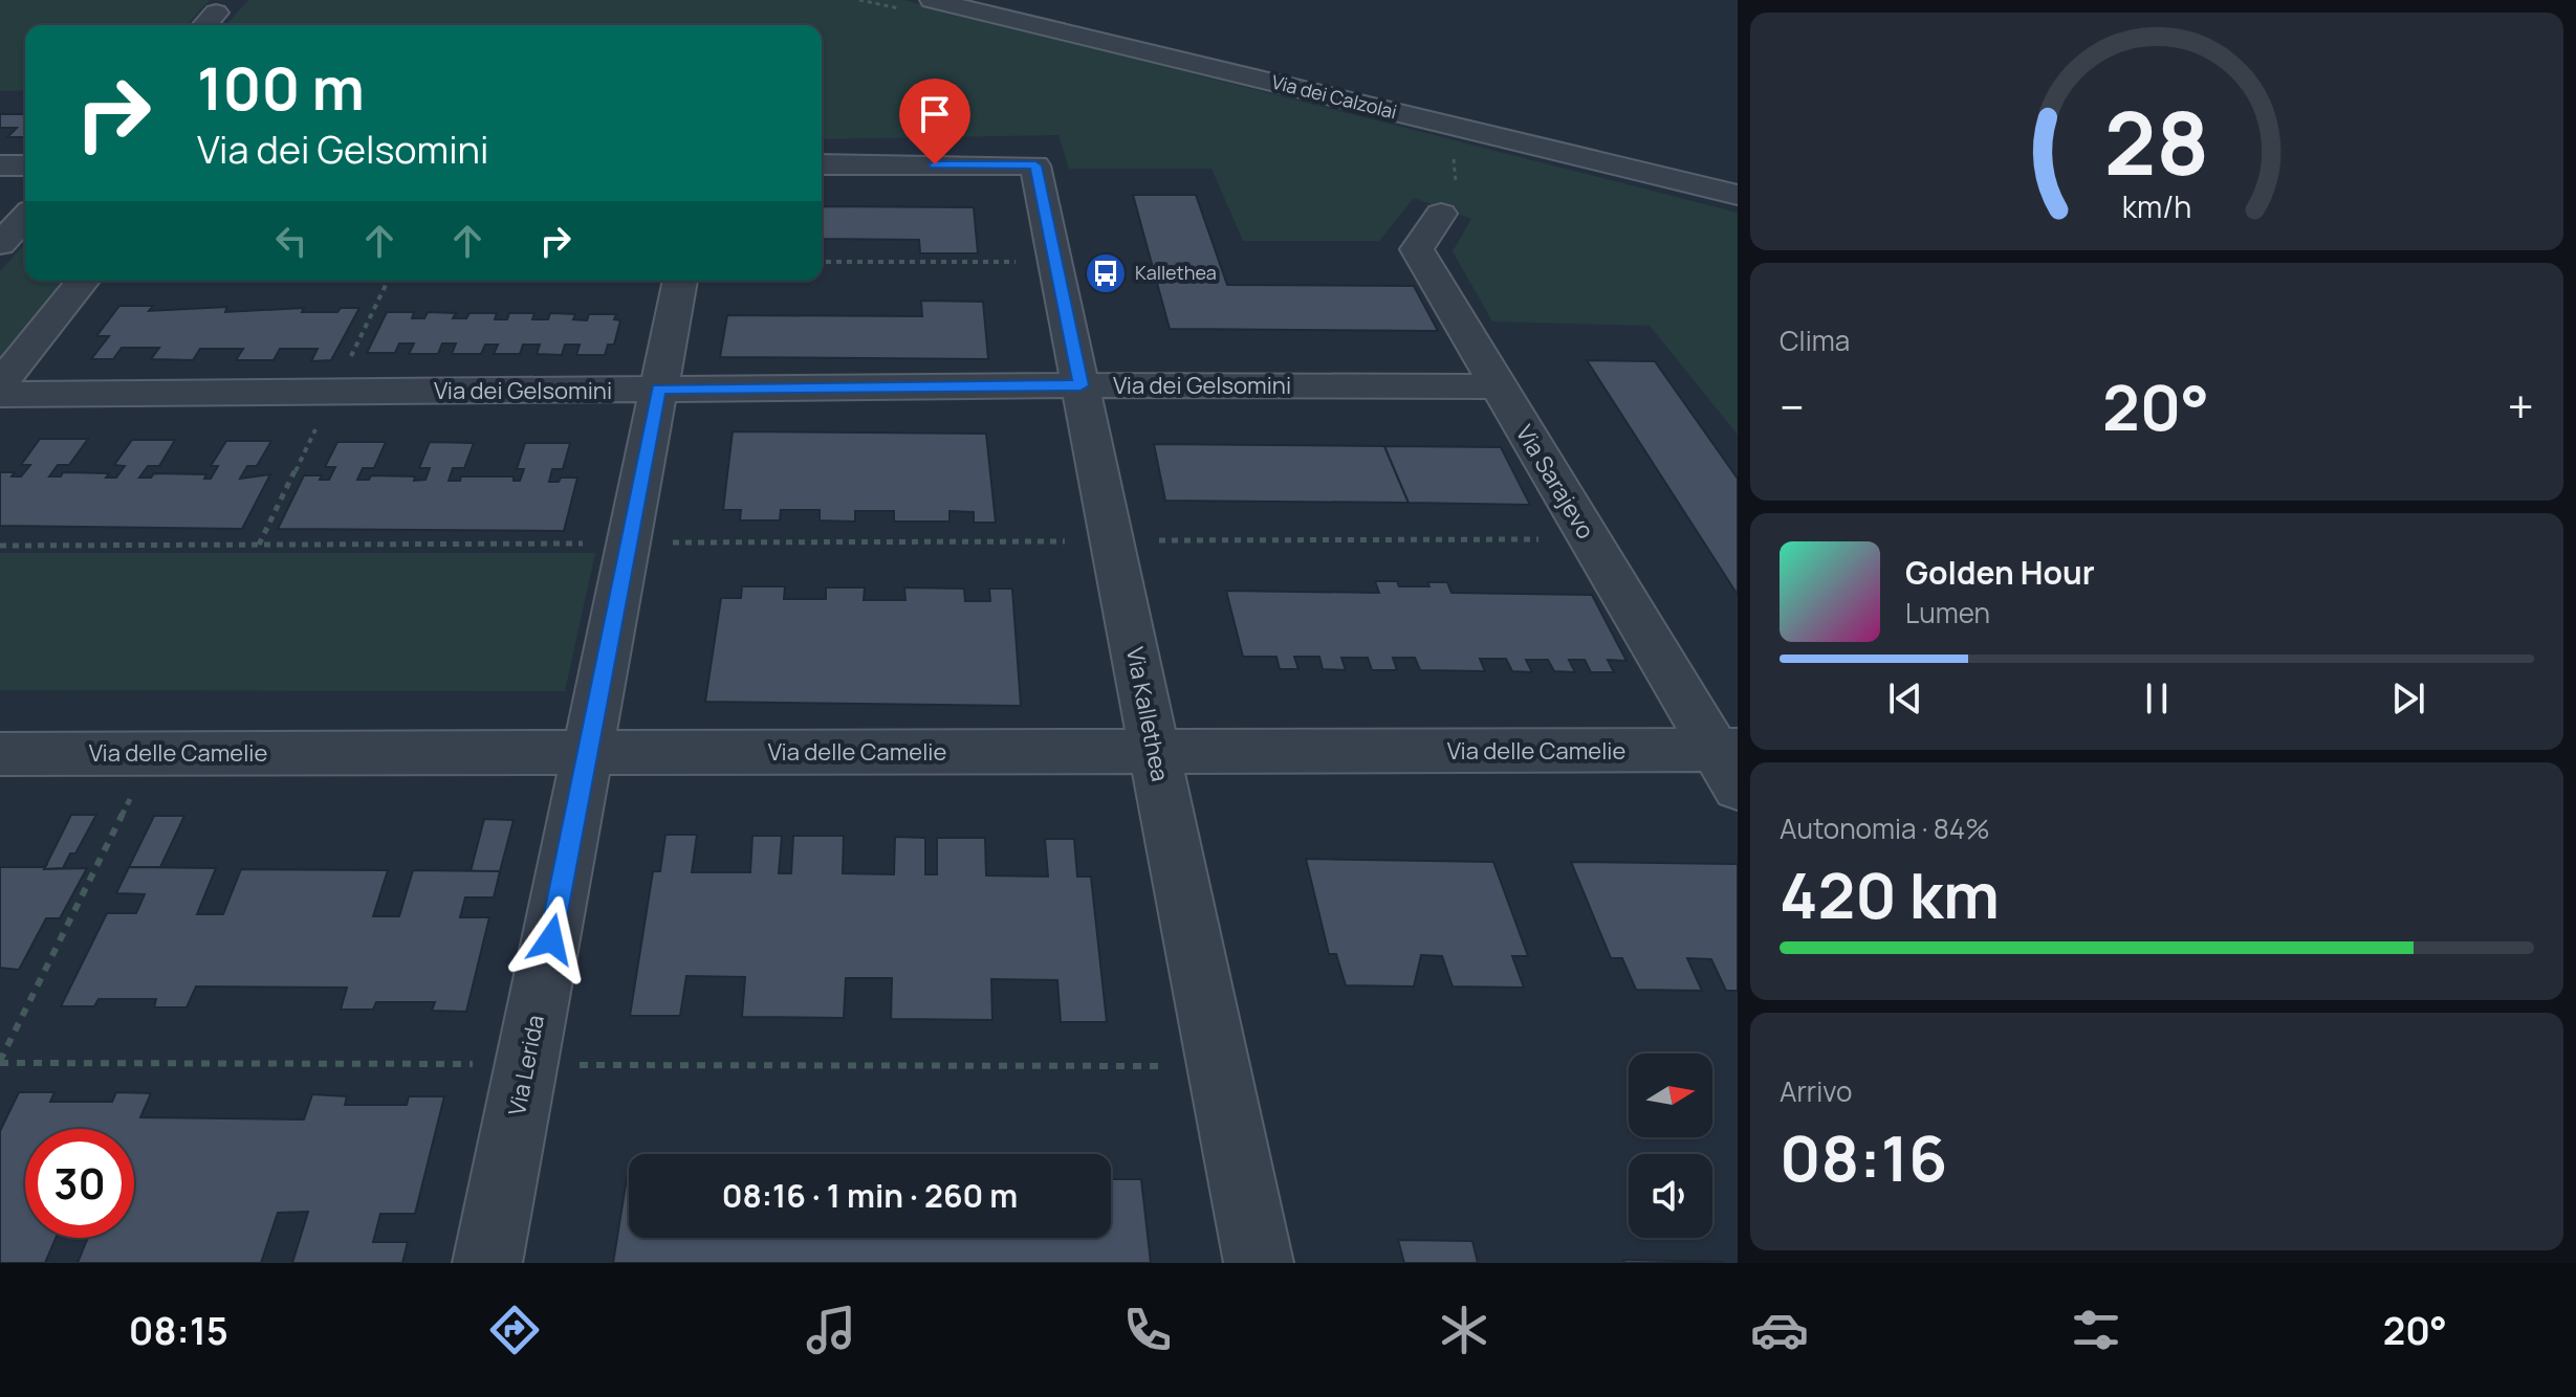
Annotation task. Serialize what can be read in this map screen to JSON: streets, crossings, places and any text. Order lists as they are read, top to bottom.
{
  "streets": {
    "street": [
      "Via dei Calzolai",
      "Via dei Gelsomini",
      "Via Sarajevo",
      "Via Kallethea",
      "Via delle Camelie",
      "Via Lerida"
    ]
  },
  "crossings": [
    ["Via dei Gelsomini", "Via Sarajevo"],
    ["Via dei Gelsomini", "Via Kallethea"],
    ["Via dei Gelsomini", "Via Lerida"],
    ["Via Sarajevo", "Via delle Camelie"],
    ["Via Kallethea", "Via delle Camelie"],
    ["Via delle Camelie", "Via Lerida"]
  ],
  "places": {
    "bus stop": ["Kallethea"]
  },
  "north": "right",
  "page": {
    "turn": ["100 m", "Via dei Gelsomini"],
    "tile": [
      "Clima",
      ["Autonomia · 84%", "420 km"],
      ["Arrivo", "08:16"]
    ],
    "heat": ["−", "20°", "+"],
    "song": ["Golden Hour", "Lumen"],
    "limit": "30",
    "trip": "08:16 · 1 min · 260 m",
    "tabs": ["08:15", "20°"],
    "gauge": ["28", "km/h"]
  }
}
